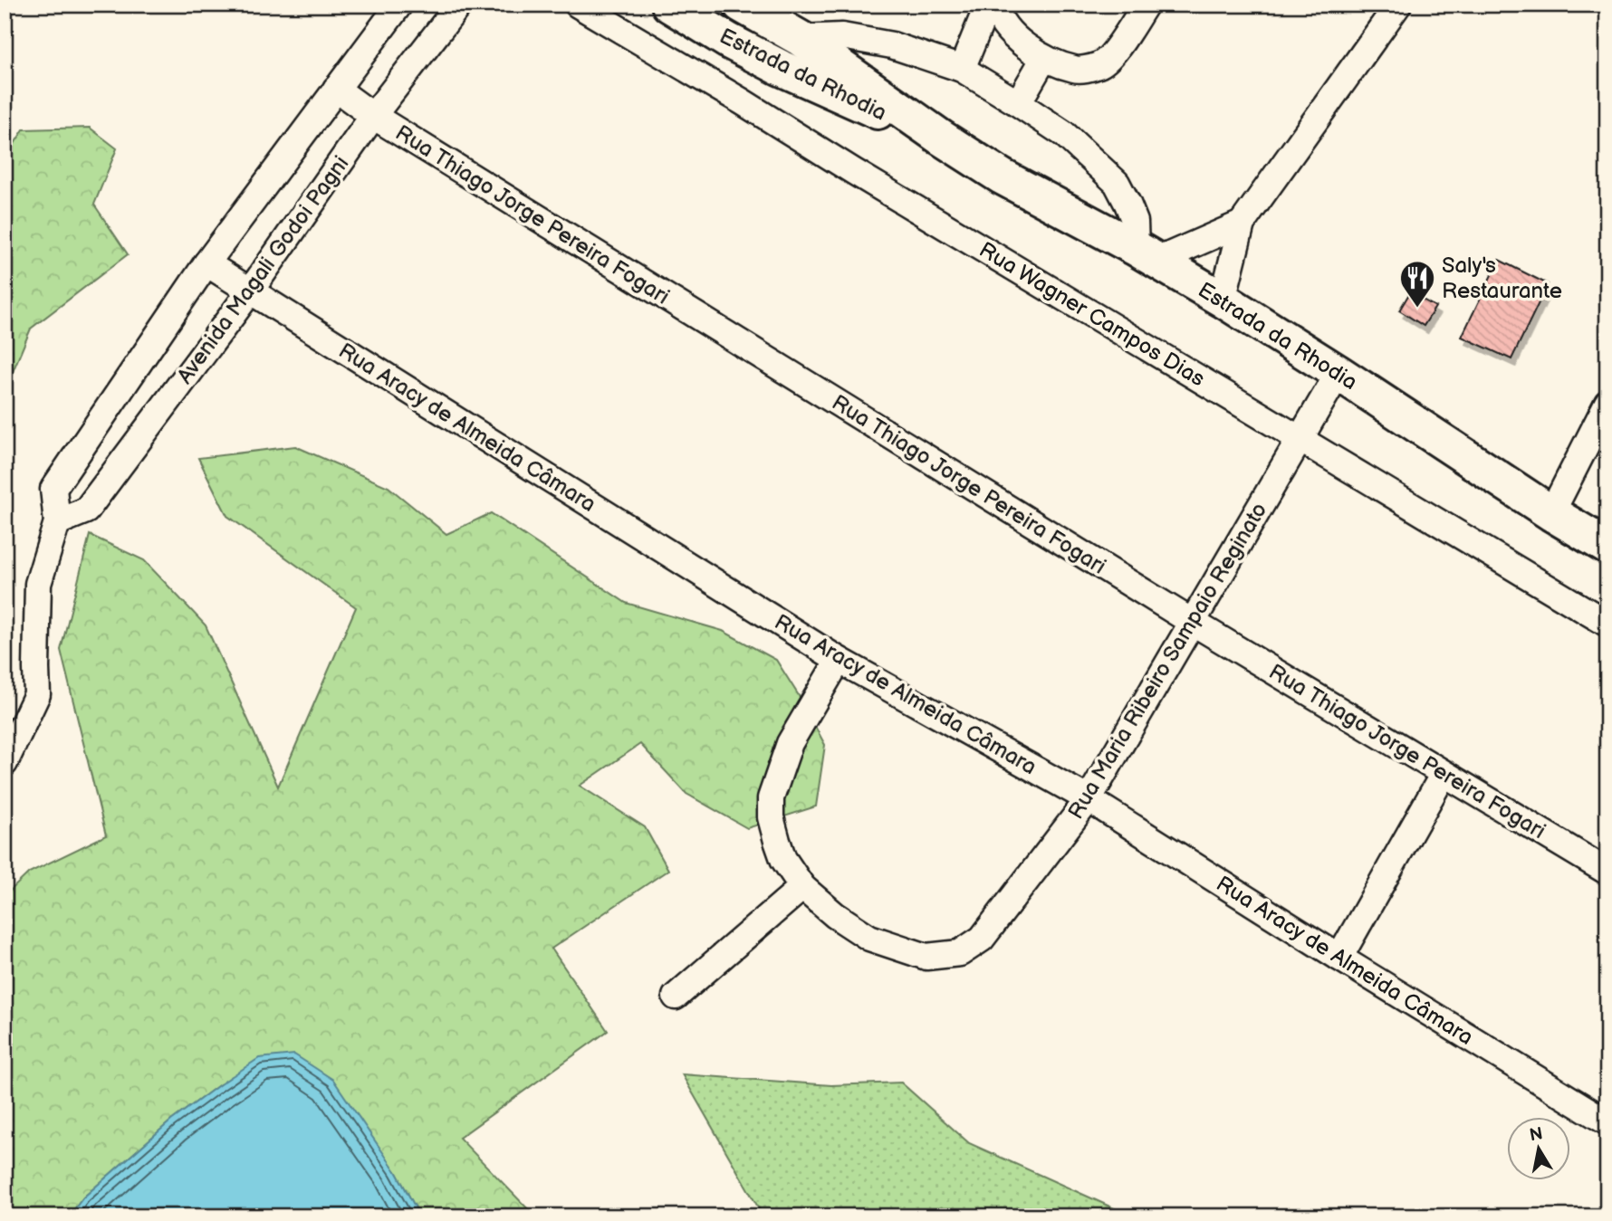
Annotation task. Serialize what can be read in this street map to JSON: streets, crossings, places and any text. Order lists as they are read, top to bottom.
{
  "streets": {
    "main road": ["Estrada da Rhodia"],
    "street": [
      "Rua Thiago Jorge Pereira Fogari",
      "Avenida Magali Godoi Pagni",
      "Rua Wagner Campos Dias",
      "Rua Aracy de Almeida Câmara",
      "Rua Maria Ribeiro Sampaio Reginato"
    ]
  },
  "crossings": [
    ["Estrada da Rhodia", "Rua Maria Ribeiro Sampaio Reginato"],
    ["Rua Thiago Jorge Pereira Fogari", "Avenida Magali Godoi Pagni"],
    ["Rua Thiago Jorge Pereira Fogari", "Rua Maria Ribeiro Sampaio Reginato"],
    ["Avenida Magali Godoi Pagni", "Rua Aracy de Almeida Câmara"],
    ["Rua Wagner Campos Dias", "Rua Maria Ribeiro Sampaio Reginato"],
    ["Rua Aracy de Almeida Câmara", "Rua Maria Ribeiro Sampaio Reginato"]
  ],
  "places": {
    "restaurant": ["Saly's Restaurante"]
  },
  "north": "top"
}
